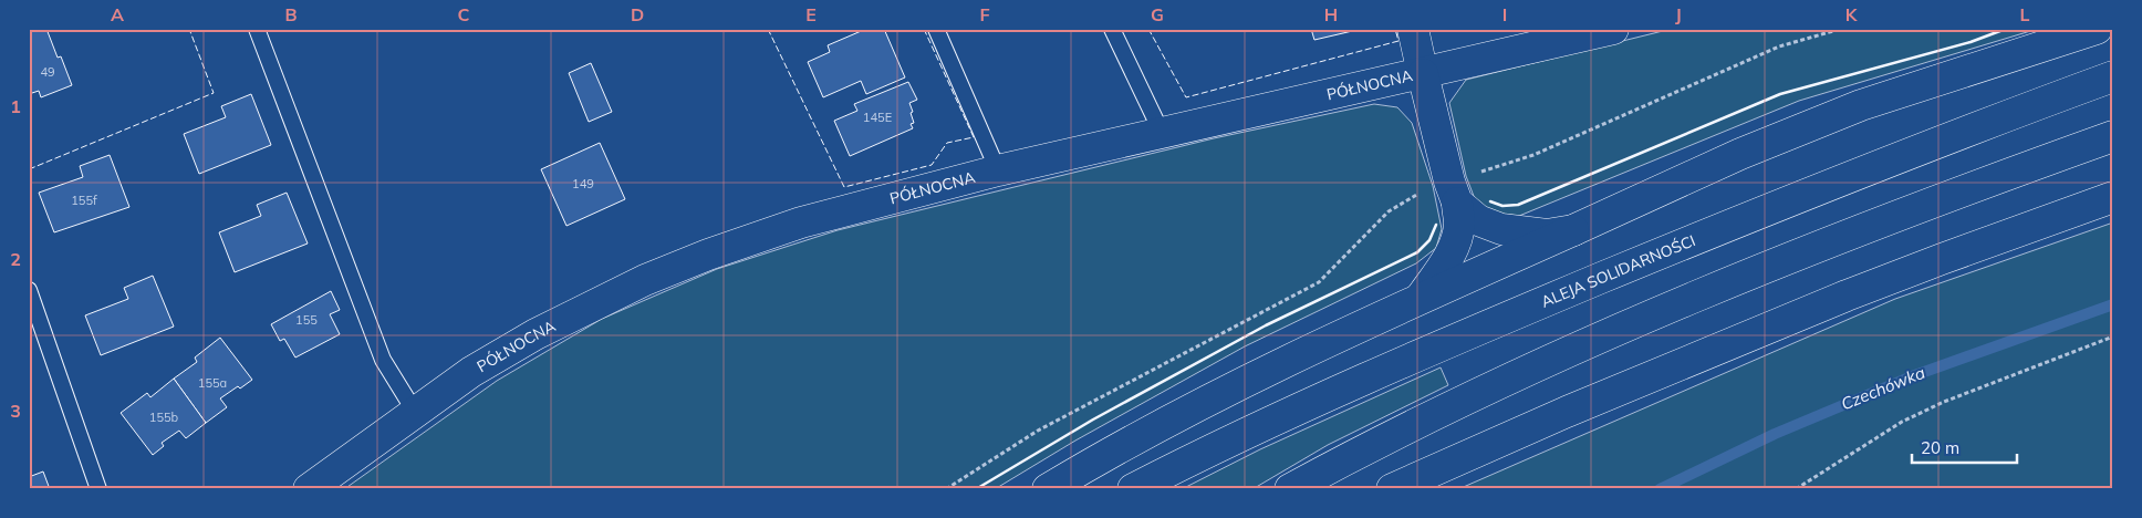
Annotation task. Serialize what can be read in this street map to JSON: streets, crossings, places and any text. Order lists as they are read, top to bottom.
{
  "streets": {
    "main road": ["PÓŁNOCNA", "ALEJA SOLIDARNOŚCI"]
  },
  "water": ["Czechówka"],
  "house_numbers": [
    "49",
    "145E",
    "149",
    "155f",
    "155",
    "155a",
    "155b"
  ],
  "scale_bar": "20 m",
  "grid": {
    "columns": [
      "A",
      "B",
      "C",
      "D",
      "E",
      "F",
      "G",
      "H",
      "I",
      "J",
      "K",
      "L"
    ],
    "rows": ["1", "2", "3"]
  }
}
